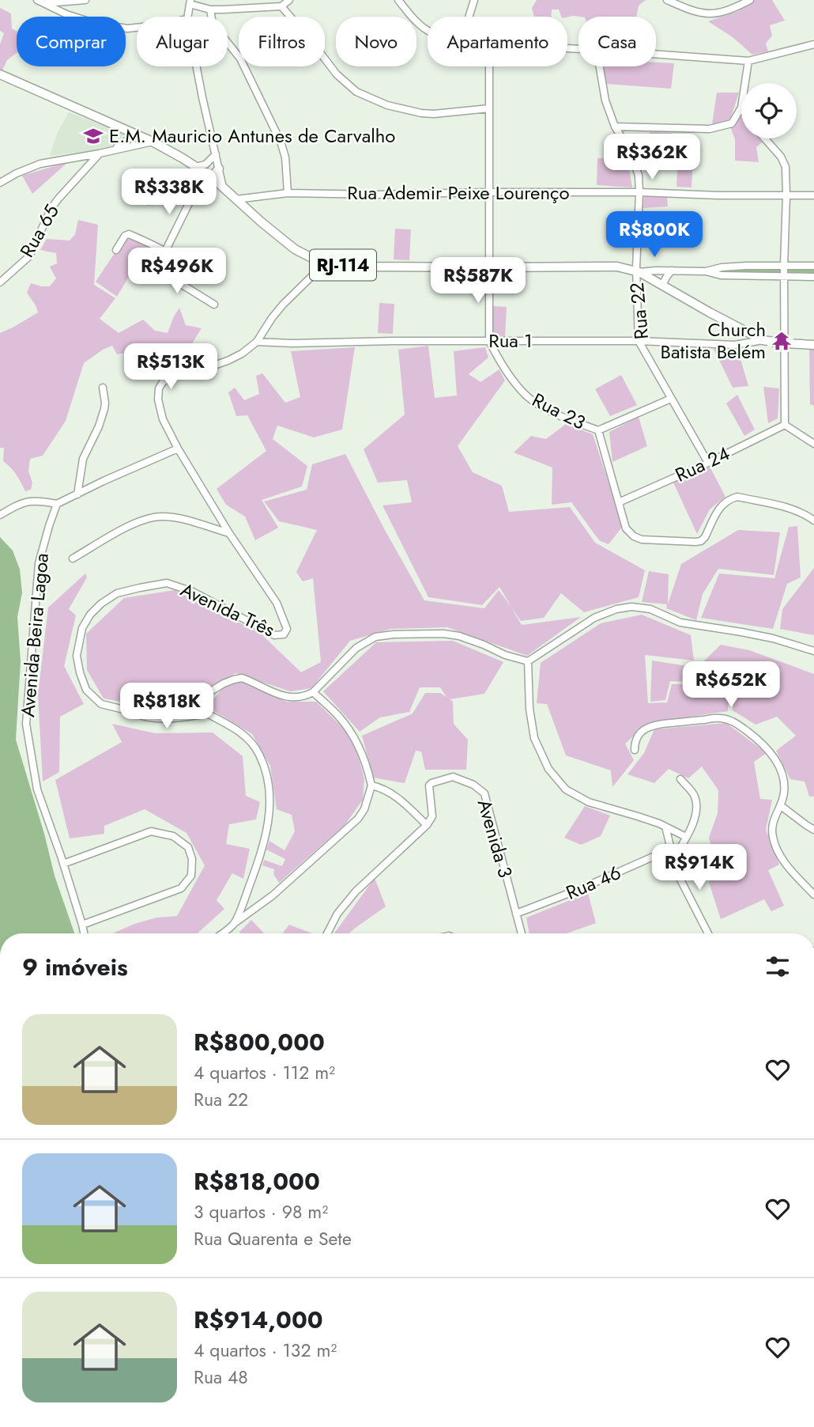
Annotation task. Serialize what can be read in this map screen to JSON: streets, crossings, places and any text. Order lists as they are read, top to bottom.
{
  "streets": {
    "main road": ["RJ-114"],
    "street": [
      "Rua Ademir Peixe Lourenço",
      "Rua 65",
      "Rua 22",
      "Rua 1",
      "Rua 23",
      "Rua 24",
      "Avenida Três",
      "Avenida Beira Lagoa",
      "Avenida 3",
      "Rua 46"
    ]
  },
  "crossings": [
    ["Rua Ademir Peixe Lourenço", "RJ-114"],
    ["Rua Ademir Peixe Lourenço", "Rua 22"],
    ["RJ-114", "Rua 22"],
    ["RJ-114", "Rua 1"],
    ["Rua 22", "Rua 1"],
    ["Rua 22", "Rua 24"],
    ["Rua 1", "Rua 23"],
    ["Rua 23", "Rua 24"],
    ["Avenida 3", "Rua 46"]
  ],
  "places": {
    "school or university": ["E.M. Mauricio Antunes de Carvalho"],
    "temple": ["Church Batista Belém"]
  },
  "page": {
    "chip": [
      "Comprar",
      "Alugar",
      "Filtros",
      "Novo",
      "Apartamento",
      "Casa"
    ],
    "price": [
      "R$362K",
      "R$338K",
      "R$800K",
      "R$496K",
      "R$587K",
      "R$513K",
      "R$652K",
      "R$818K",
      "R$914K"
    ],
    "heading": "9 imóveis",
    "list": [
      {
        "name": "R$800,000",
        "note": "4 quartos · 112 m² · Rua 22"
      },
      {
        "name": "R$818,000",
        "note": "3 quartos · 98 m² · Rua Quarenta e Sete"
      },
      {
        "name": "R$914,000",
        "note": "4 quartos · 132 m² · Rua 48"
      }
    ]
  }
}
